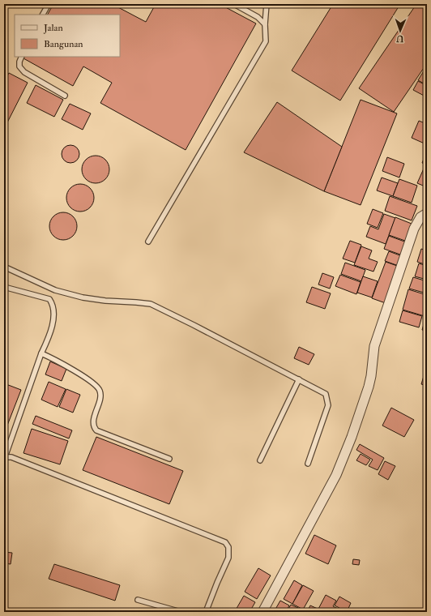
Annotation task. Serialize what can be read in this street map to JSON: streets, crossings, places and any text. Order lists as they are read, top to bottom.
{
  "legend": ["Jalan", "Bangunan"],
  "north": "bottom"
}
